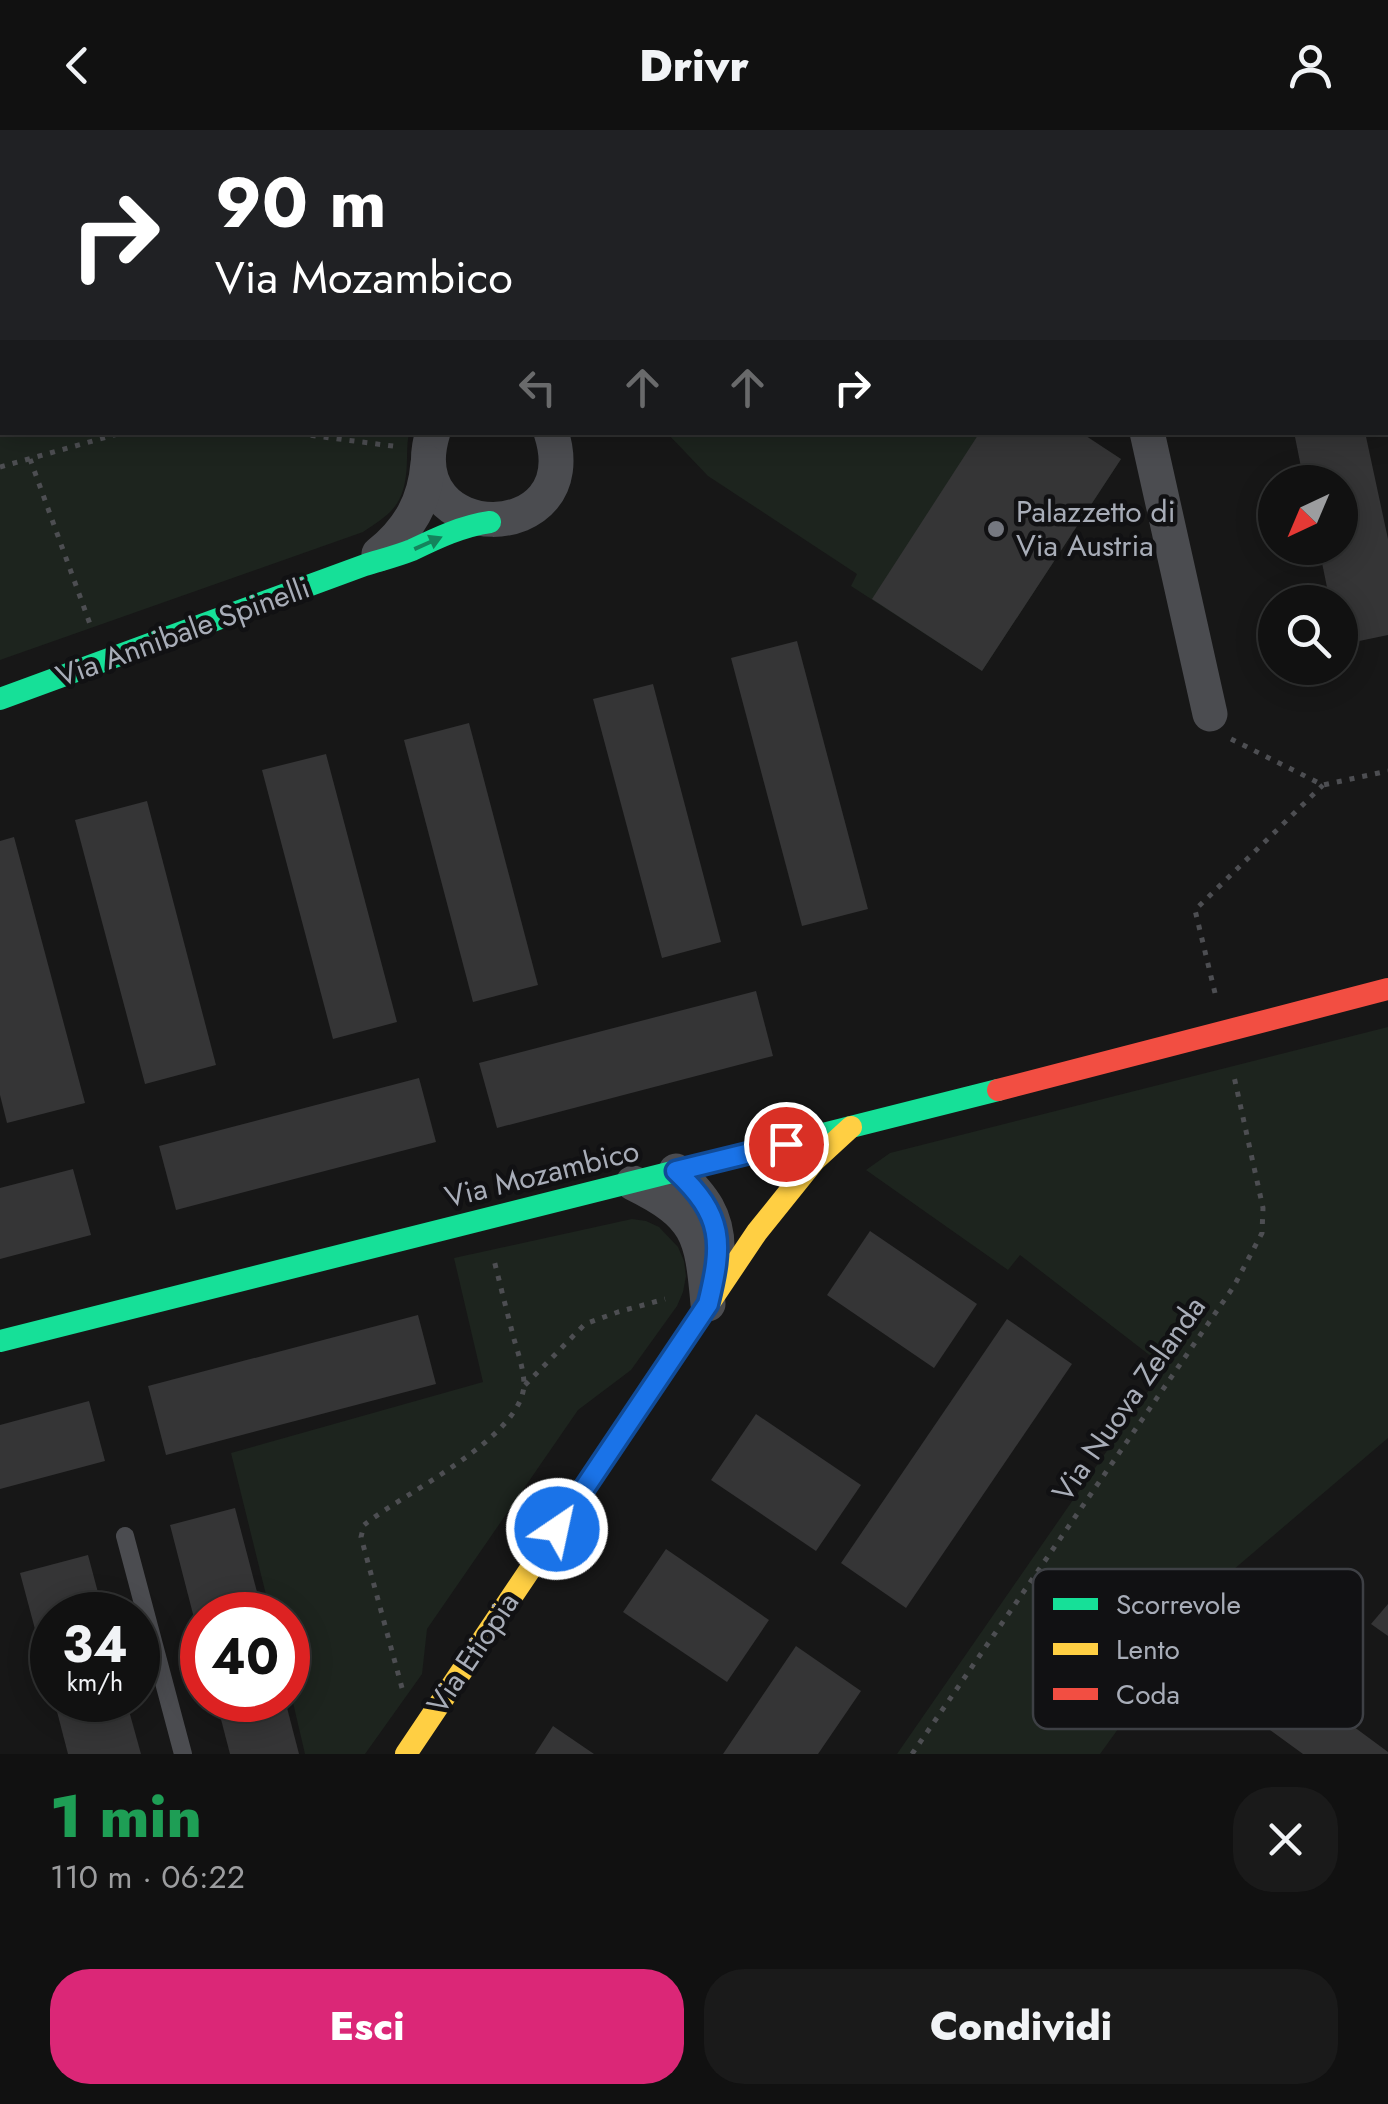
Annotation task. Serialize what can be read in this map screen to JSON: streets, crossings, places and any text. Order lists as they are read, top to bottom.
{
  "streets": {
    "street": ["Via Annibale Spinelli", "Via Mozambico", "Via Etiopia"],
    "path": ["Via Nuova Zelanda"]
  },
  "crossings": [
    ["Via Mozambico", "Via Nuova Zelanda"],
    ["Via Mozambico", "Via Etiopia"]
  ],
  "places": ["Palazzetto di Via Austria"],
  "legend": ["Scorrevole", "Lento", "Coda"],
  "north": "bottom left",
  "page": {
    "header": "Drivr",
    "turn": ["90 m", "Via Mozambico"],
    "speed": "34 km/h",
    "limit": "40",
    "heading": ["1 min", "110 m · 06:22"],
    "buttons": ["Esci", "Condividi"]
  }
}
